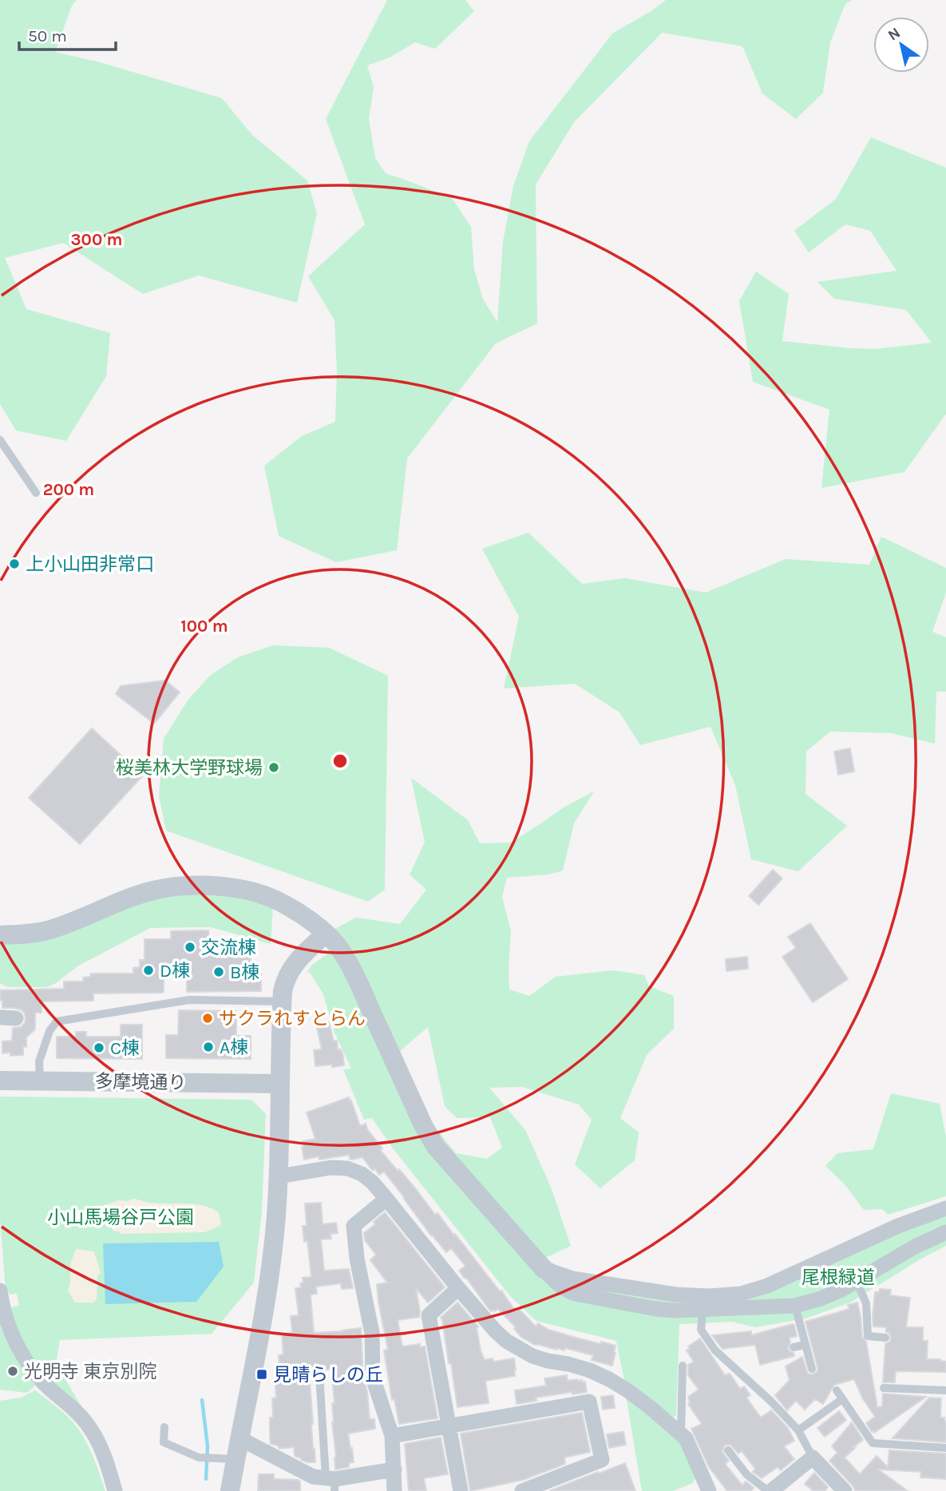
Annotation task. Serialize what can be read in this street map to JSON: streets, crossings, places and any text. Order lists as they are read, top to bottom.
{
  "streets": {
    "street": ["多摩境通り"]
  },
  "parks": ["小山馬場谷戸公園", "尾根緑道"],
  "places": {
    "other": [
      "上小山田非常口",
      "桜美林大学野球場",
      "交流棟",
      "D棟",
      "B棟",
      "サクラれすとらん",
      "A棟",
      "C棟",
      "光明寺 東京別院"
    ],
    "transit": ["見晴らしの丘"]
  },
  "scale_bar": "50 m",
  "north": "top left",
  "rings": ["300 m", "200 m", "100 m"]
}
